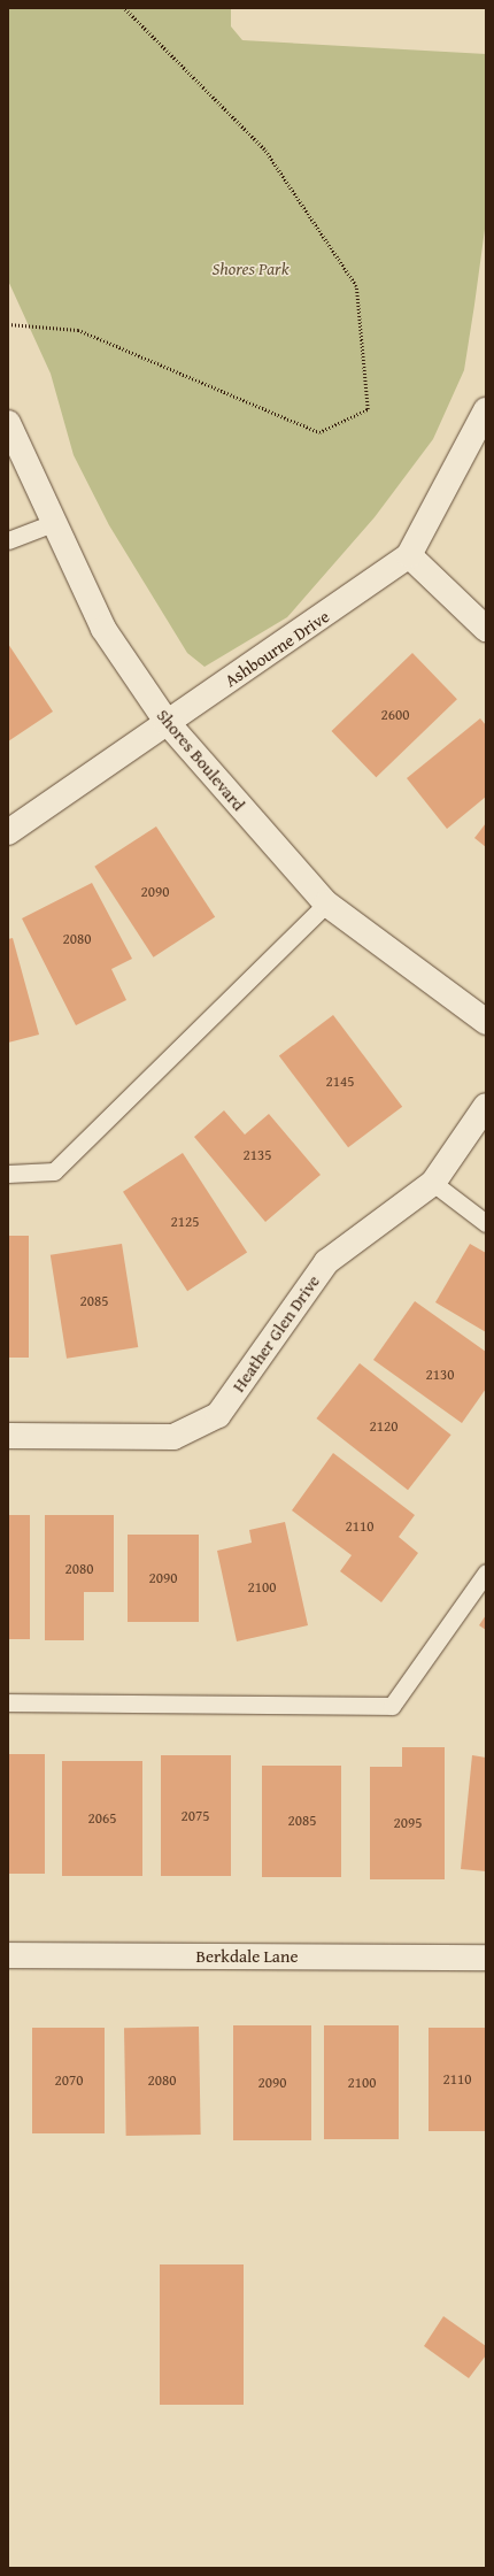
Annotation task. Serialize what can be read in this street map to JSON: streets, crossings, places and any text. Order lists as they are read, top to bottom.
{
  "streets": {
    "street": [
      "Ashbourne Drive",
      "Shores Boulevard",
      "Heather Glen Drive",
      "Berkdale Lane"
    ]
  },
  "crossings": [
    ["Ashbourne Drive", "Shores Boulevard"]
  ],
  "parks": ["Shores Park"],
  "house_numbers": [
    "2600",
    "2090",
    "2080",
    "2145",
    "2135",
    "2125",
    "2085",
    "2130",
    "2120",
    "2110",
    "2080",
    "2090",
    "2100",
    "2075",
    "2065",
    "2085",
    "2095",
    "2110",
    "2070",
    "2080",
    "2090",
    "2100"
  ]
}
